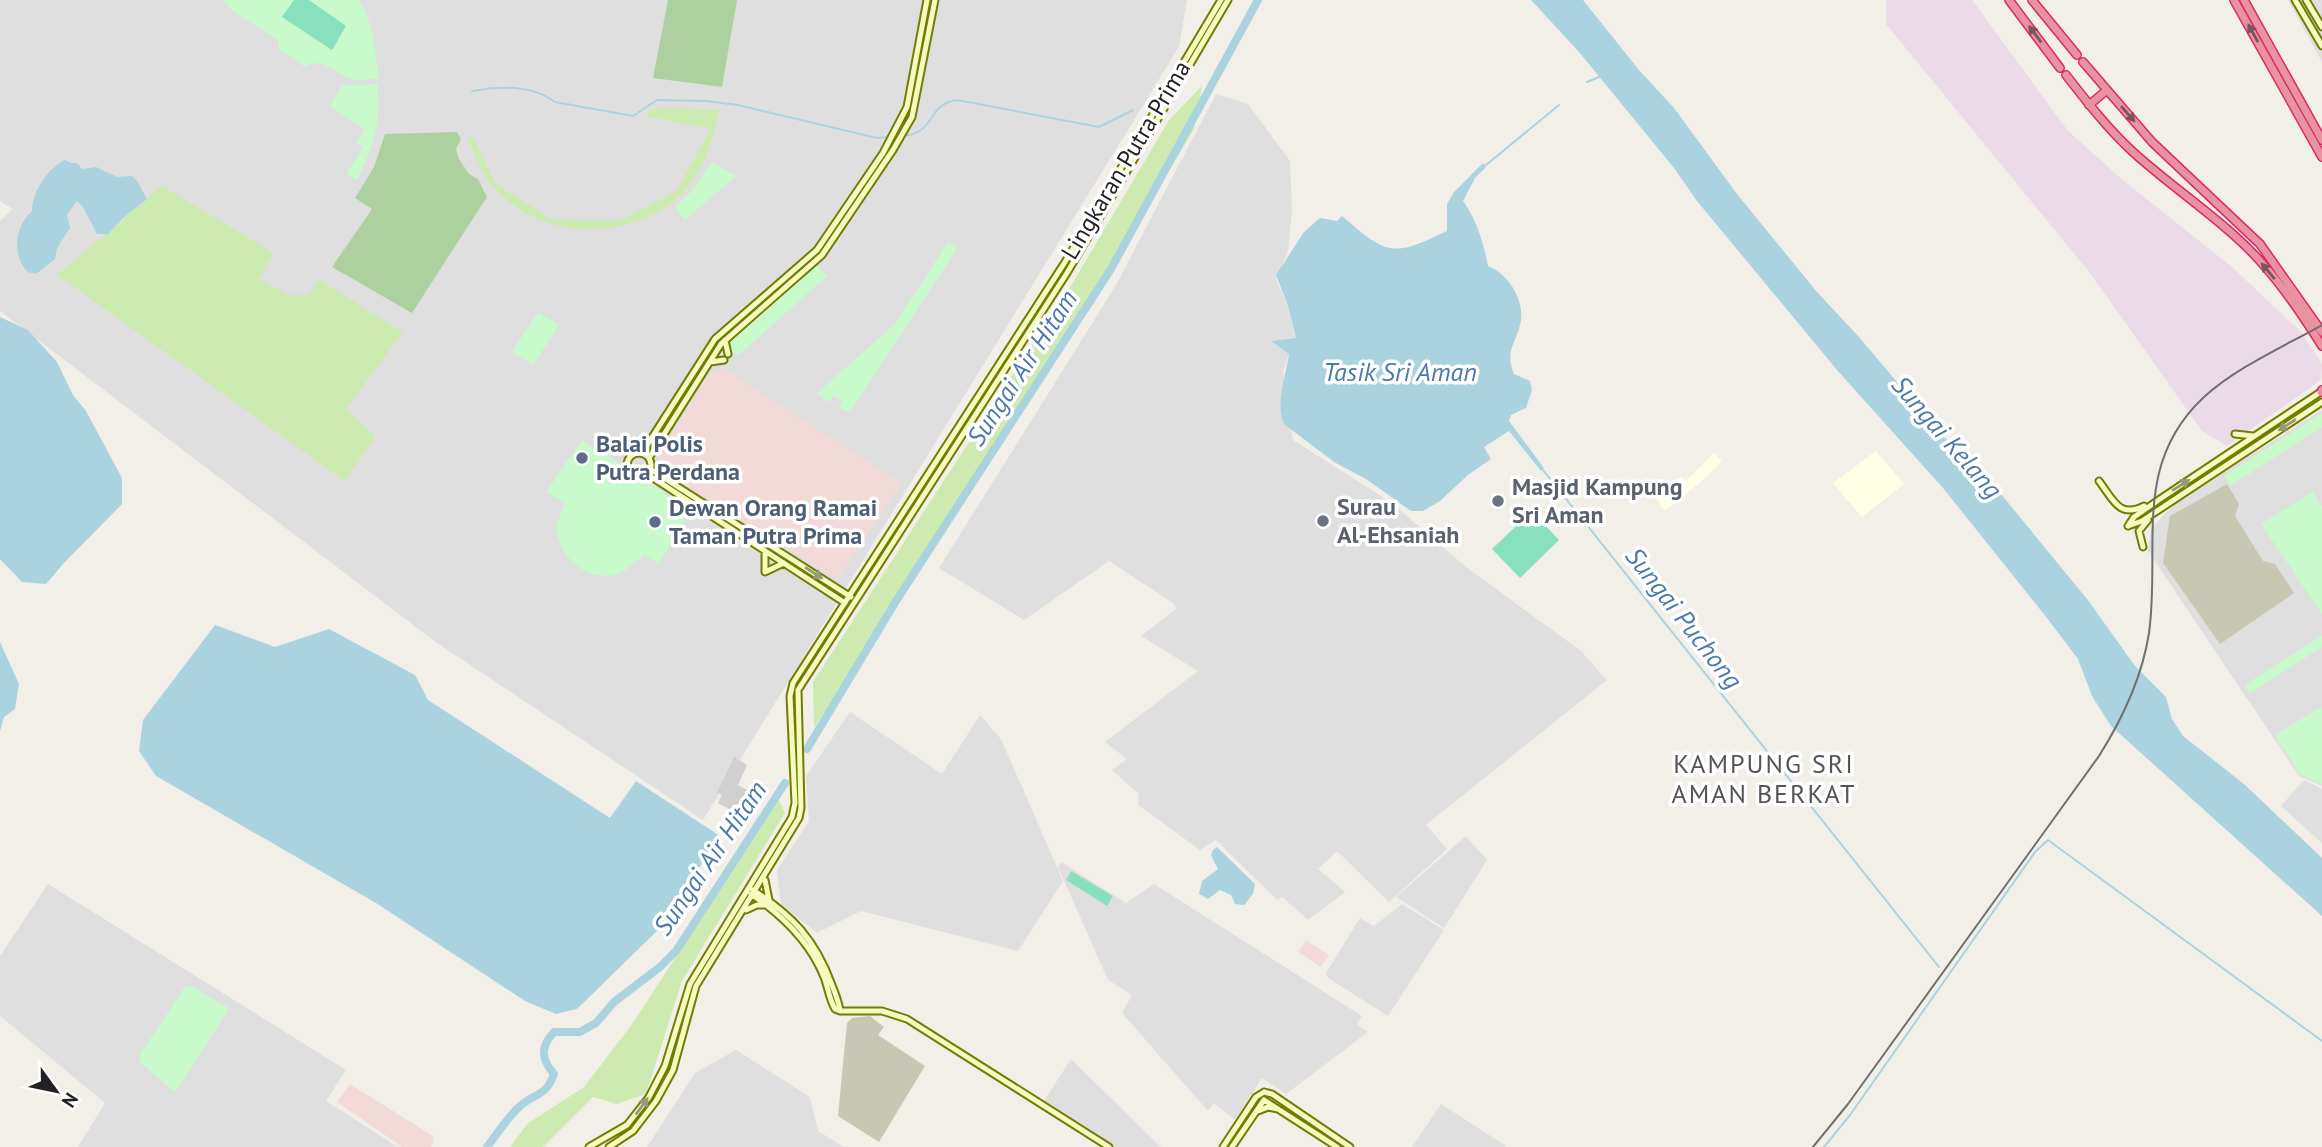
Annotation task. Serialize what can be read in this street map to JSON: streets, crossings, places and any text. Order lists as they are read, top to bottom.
{
  "streets": {
    "main road": ["Lingkaran Putra Prima"]
  },
  "districts": ["KAMPUNG SRI AMAN BERKAT"],
  "water": [
    "Sungai Air Hitam",
    "Tasik Sri Aman",
    "Sungai Kelang",
    "Sungai Puchong"
  ],
  "places": [
    "Balai Polis Putra Perdana",
    "Masjid Kampung Sri Aman",
    "Surau Al-Ehsaniah",
    "Dewan Orang Ramai Taman Putra Prima"
  ],
  "north": "bottom right"
}
